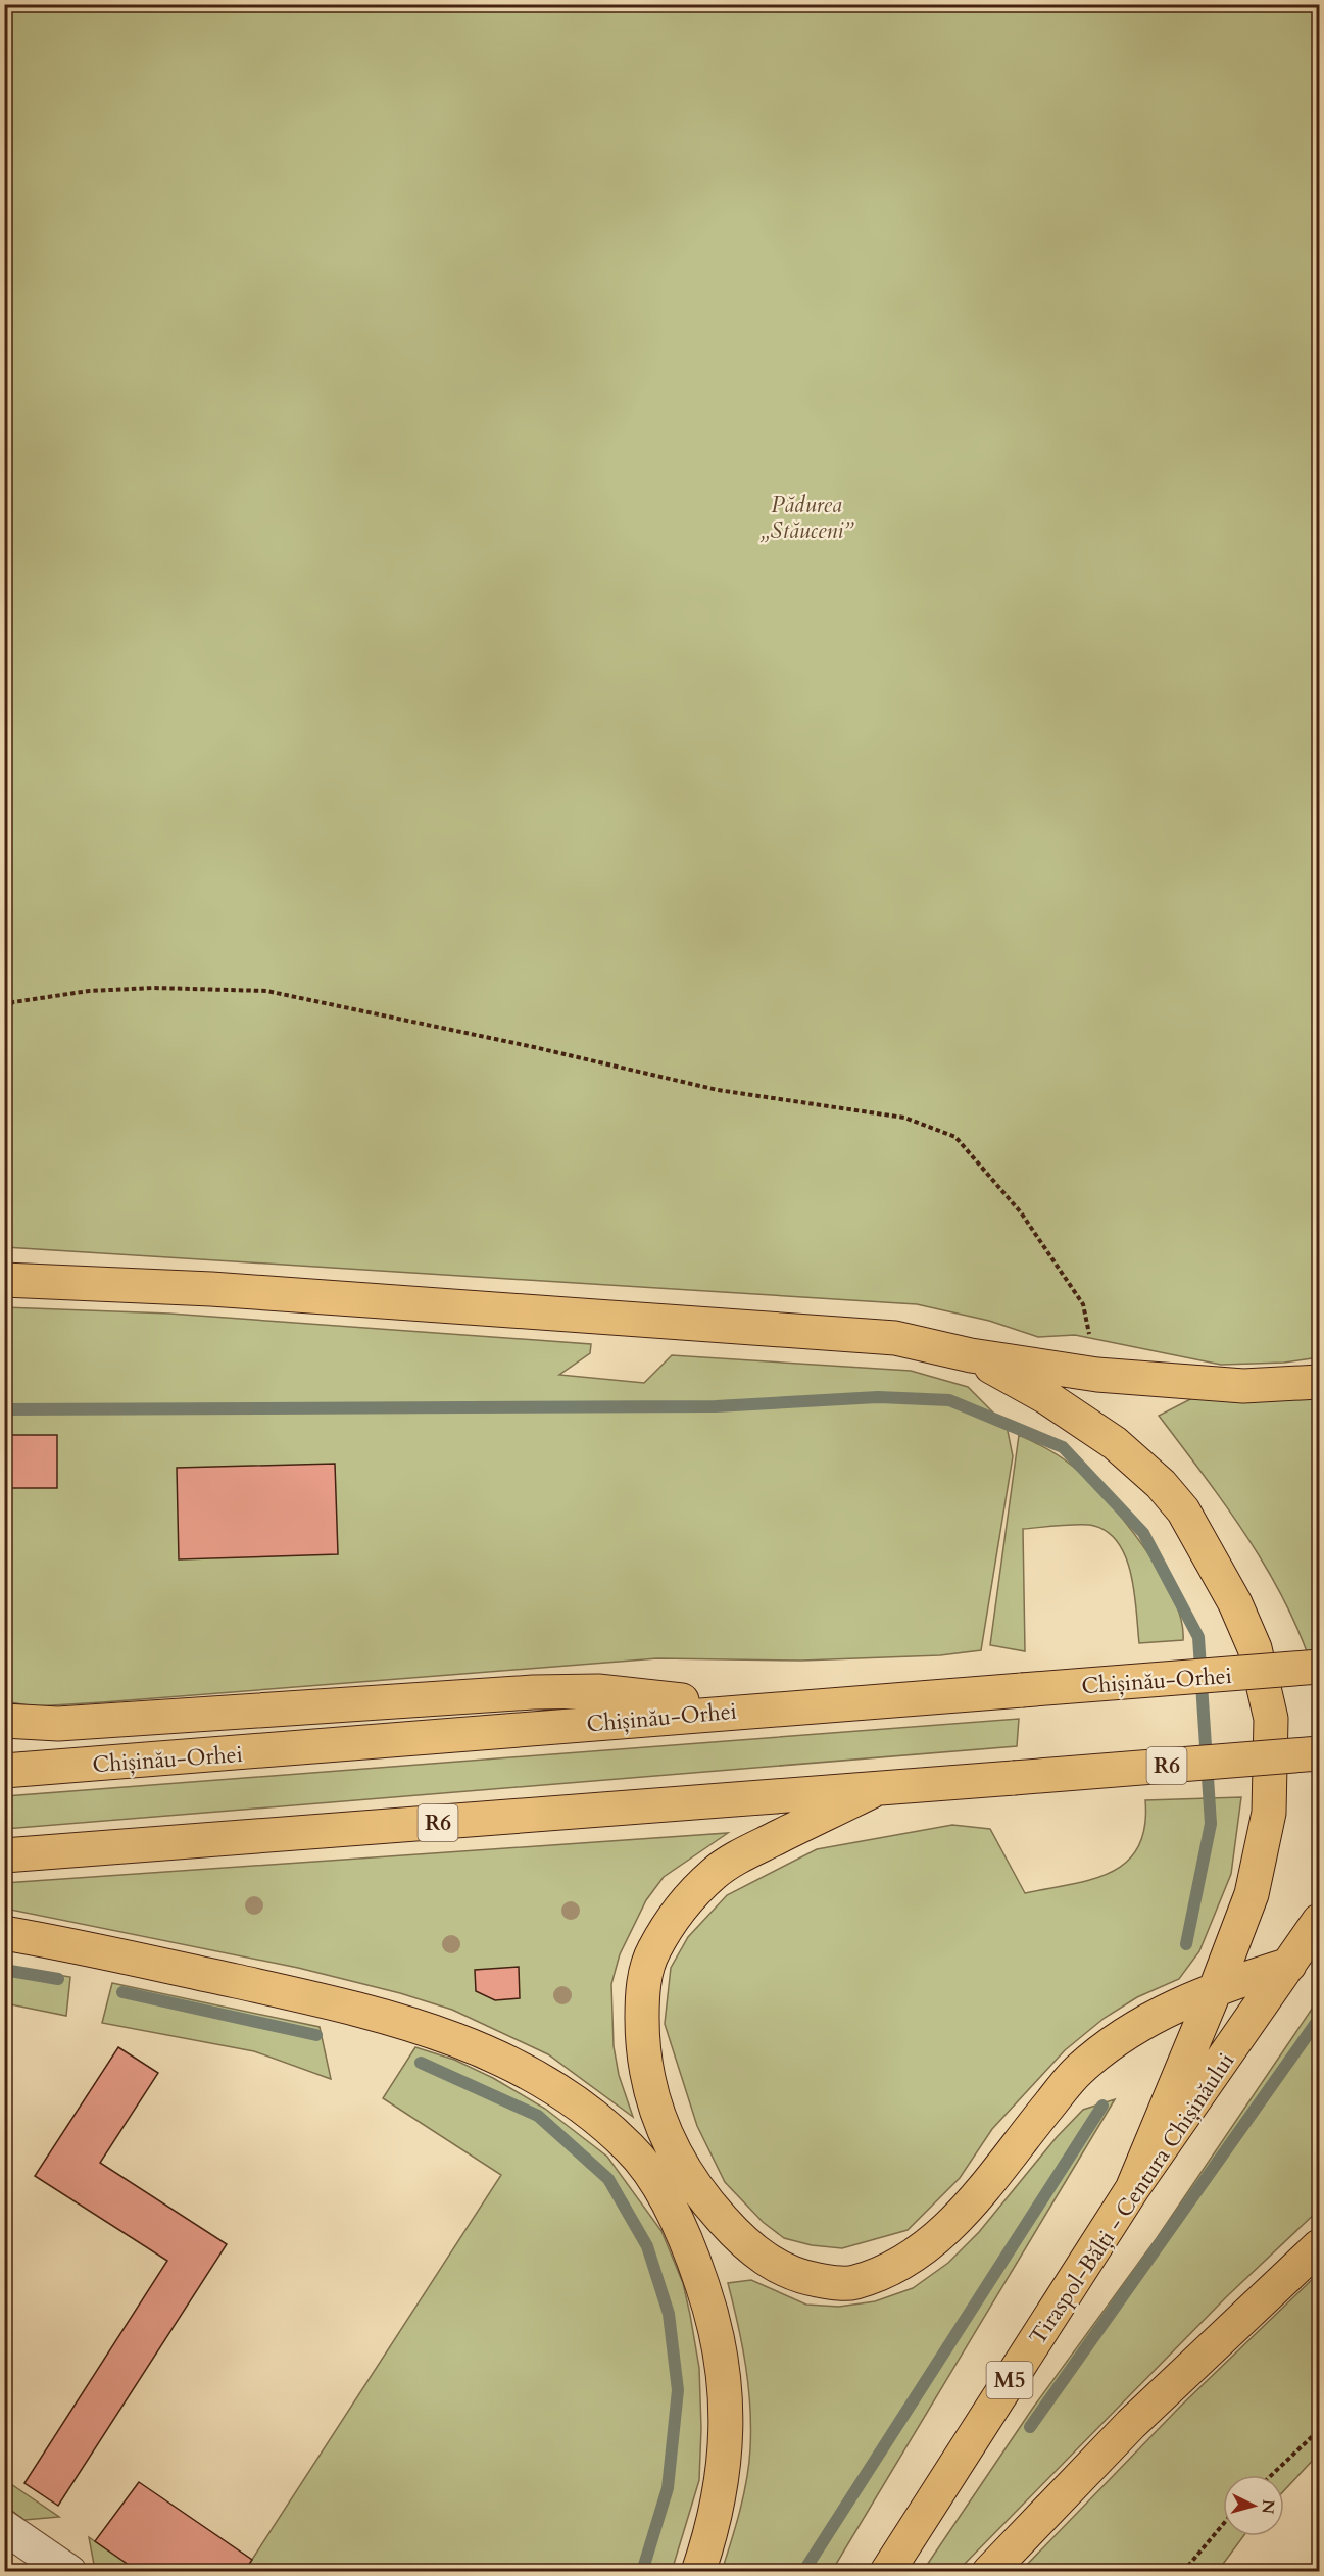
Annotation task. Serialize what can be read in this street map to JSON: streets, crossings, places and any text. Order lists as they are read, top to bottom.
{
  "streets": {
    "highway": [
      "Chișinău-Orhei",
      "R6",
      "Tiraspol-Bălți - Centura Chișinăului",
      "M5"
    ]
  },
  "parks": ["Pădurea „Stăuceni”"],
  "north": "right"
}
